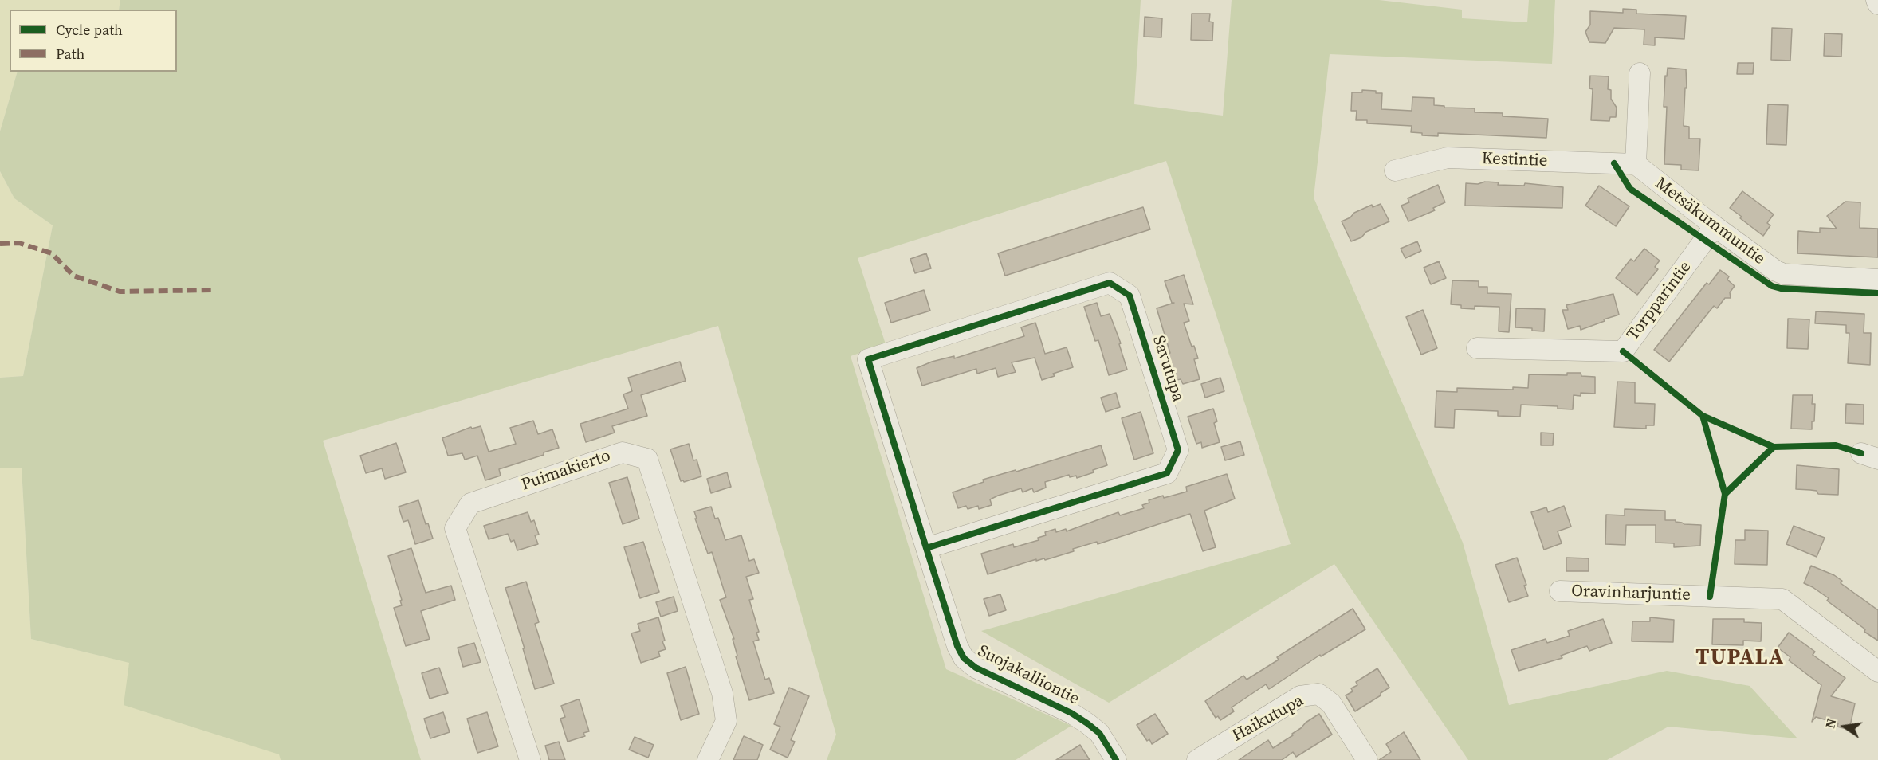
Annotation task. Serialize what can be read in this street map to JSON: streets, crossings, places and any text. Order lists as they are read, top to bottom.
{
  "streets": {
    "street": [
      "Kestintie",
      "Metsäkummuntie",
      "Torpparintie",
      "Savutupa",
      "Puimakierto",
      "Oravinharjuntie",
      "Suojakalliontie",
      "Haikutupa"
    ]
  },
  "crossings": [
    ["Kestintie", "Metsäkummuntie"],
    ["Metsäkummuntie", "Torpparintie"],
    ["Savutupa", "Suojakalliontie"]
  ],
  "districts": ["TUPALA"],
  "legend": ["Cycle path", "Path"],
  "north": "left"
}
